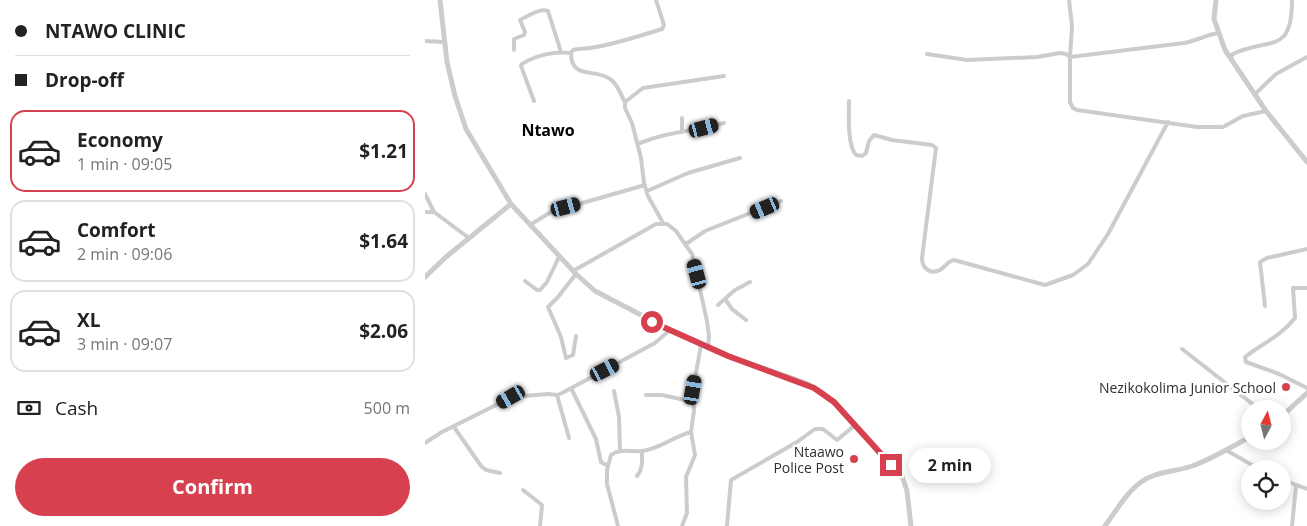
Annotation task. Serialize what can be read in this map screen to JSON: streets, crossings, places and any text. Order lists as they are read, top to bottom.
{
  "districts": ["Ntawo"],
  "places": ["Nezikokolima Junior School", "Ntaawo Police Post"],
  "north": "top",
  "page": {
    "banner": ["NTAWO CLINIC", "Drop-off"],
    "list": [
      {
        "name": "Economy",
        "note": "1 min · 09:05",
        "value": "$1.21"
      },
      {
        "name": "Comfort",
        "note": "2 min · 09:06",
        "value": "$1.64"
      },
      {
        "name": "XL",
        "note": "3 min · 09:07",
        "value": "$2.06"
      }
    ],
    "pay": ["Cash", "500 m"],
    "buttons": "Confirm",
    "bubble": "2 min"
  }
}
